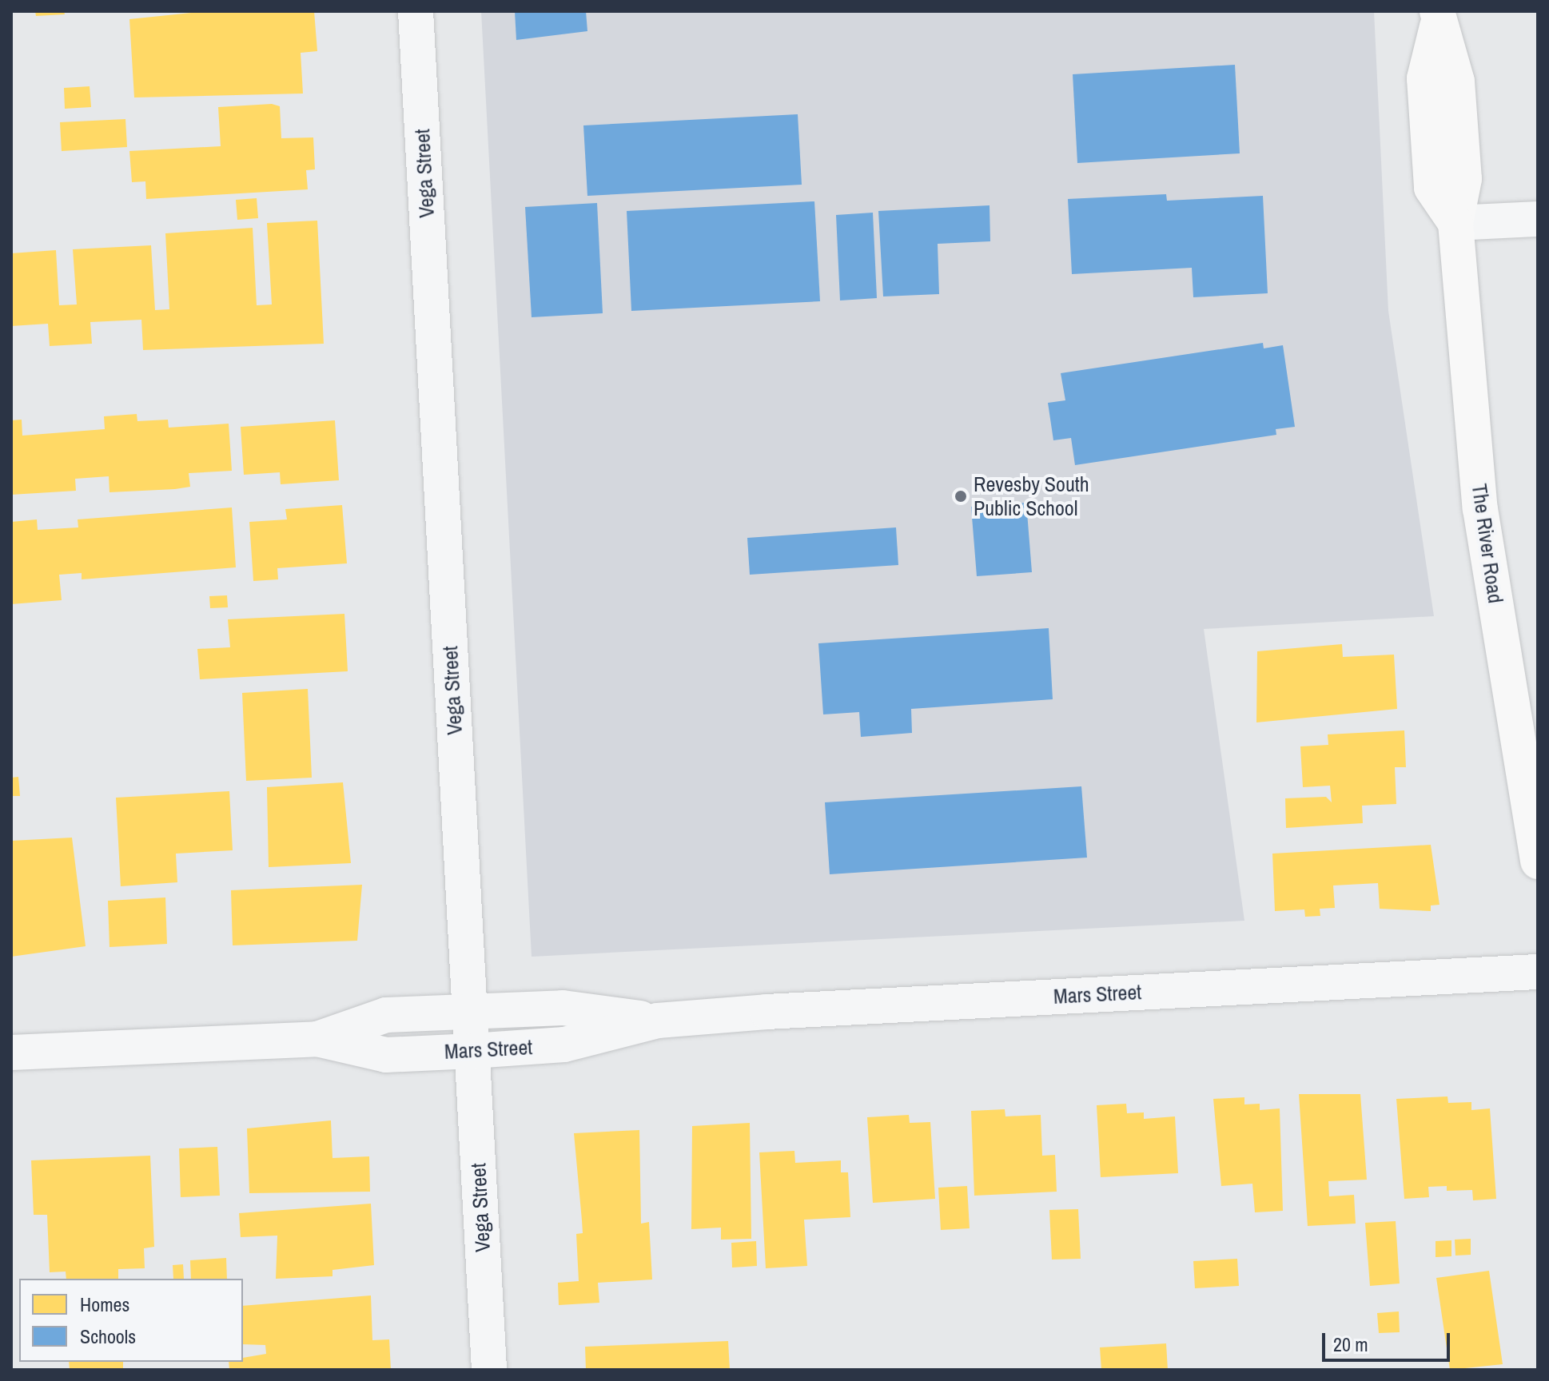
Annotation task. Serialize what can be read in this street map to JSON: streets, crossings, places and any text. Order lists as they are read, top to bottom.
{
  "streets": {
    "main road": ["The River Road"],
    "street": ["Vega Street", "Mars Street"]
  },
  "crossings": [
    ["Vega Street", "Mars Street"]
  ],
  "places": ["Revesby South Public School"],
  "legend": ["Homes", "Schools"],
  "scale_bar": "20 m"
}
